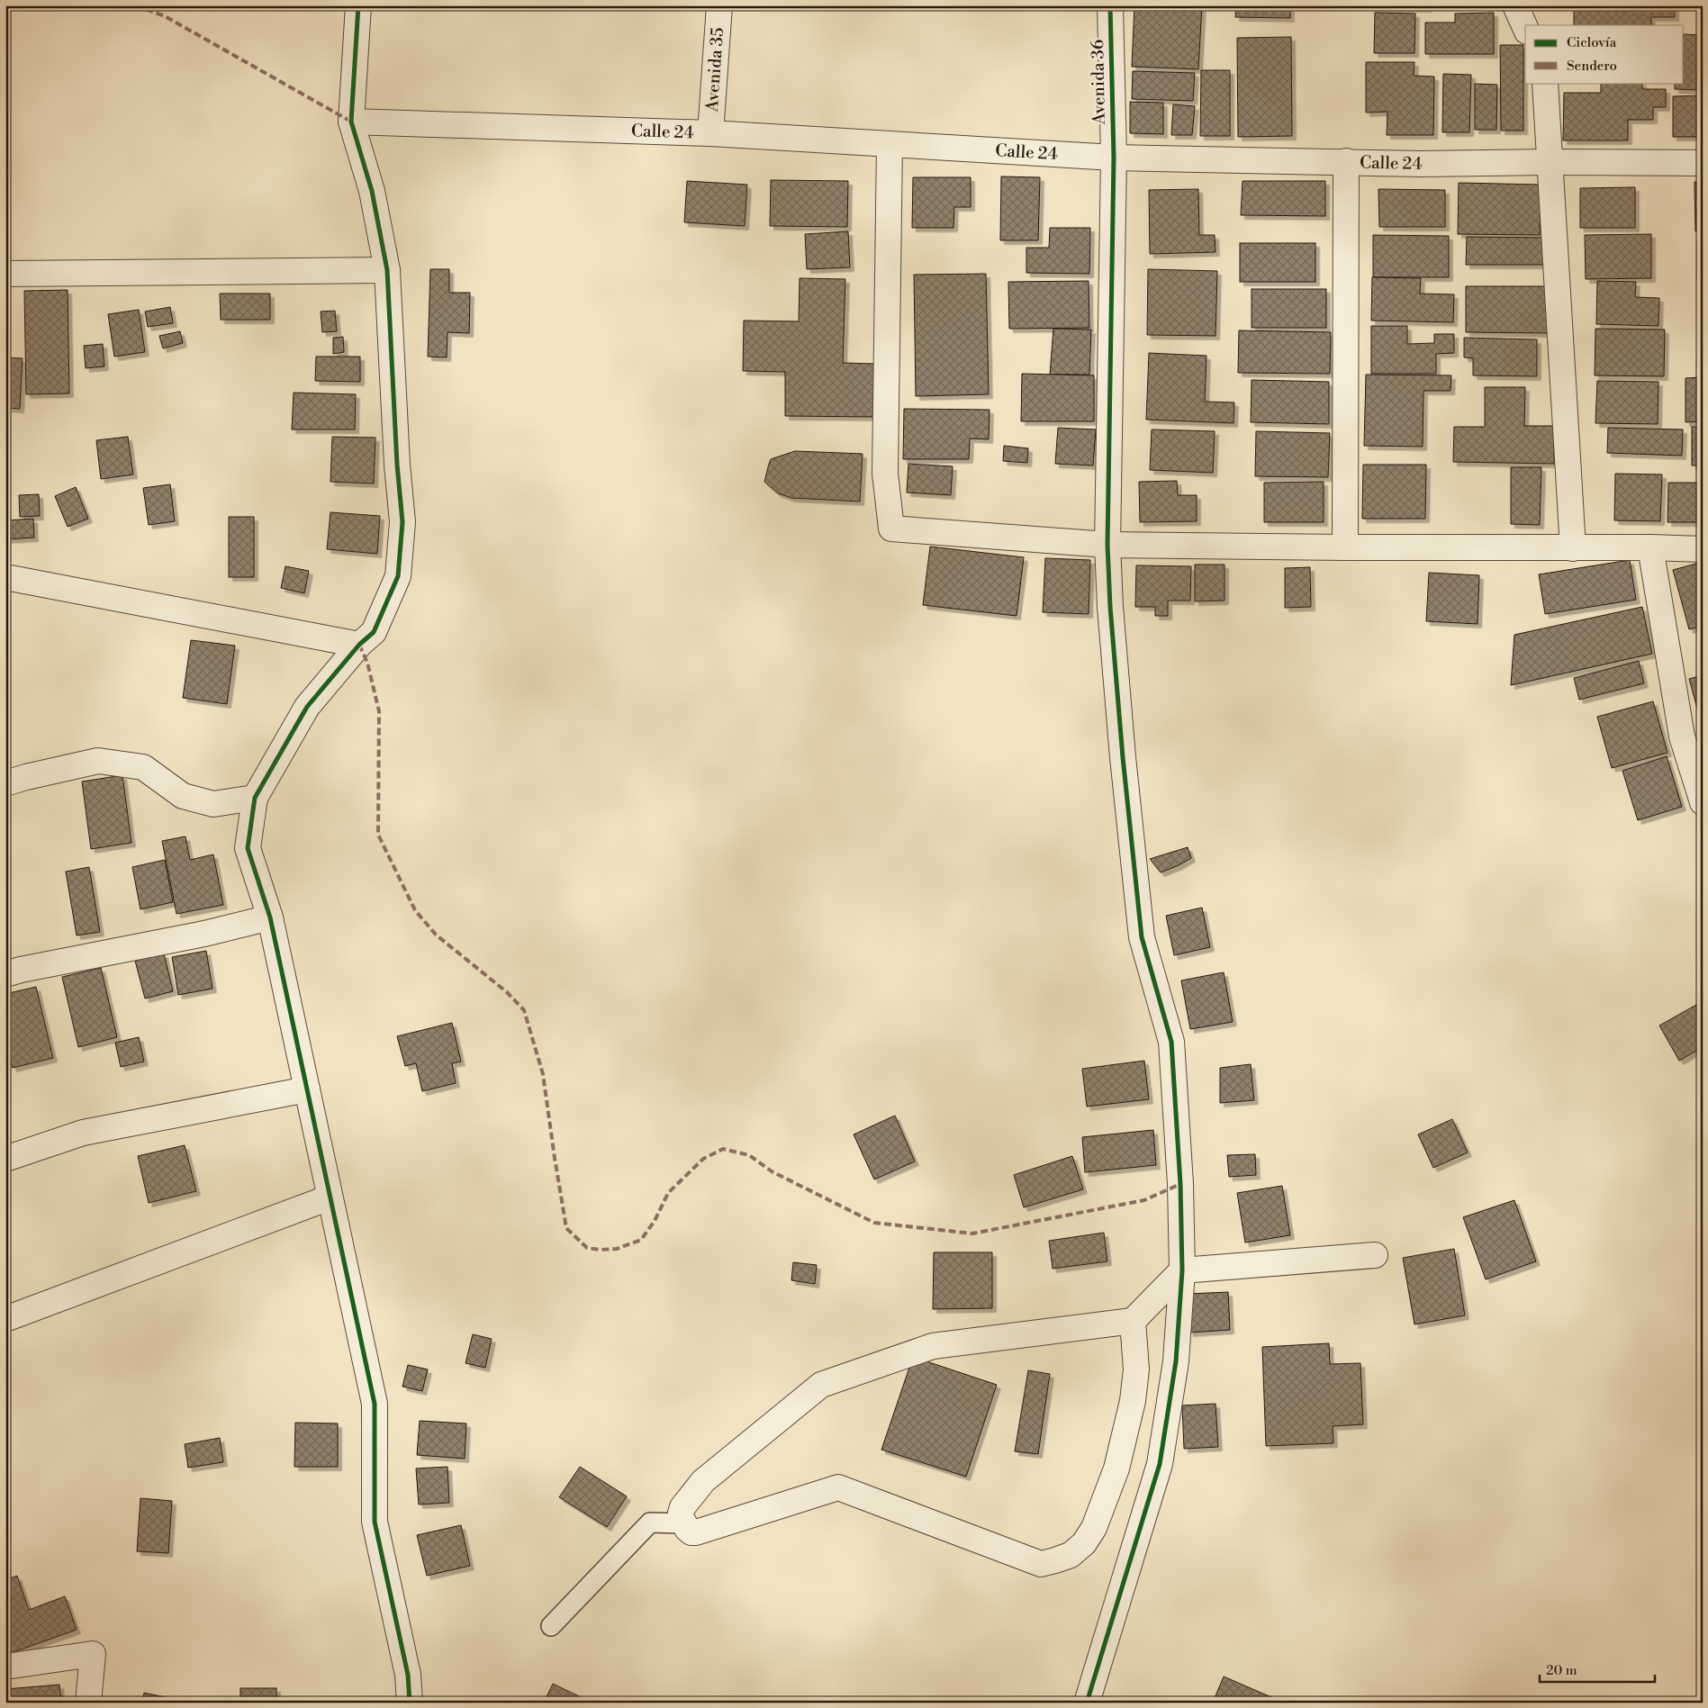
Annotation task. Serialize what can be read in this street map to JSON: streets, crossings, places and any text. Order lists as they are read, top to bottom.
{
  "streets": {
    "street": ["Avenida 35", "Avenida 36", "Calle 24"]
  },
  "crossings": [
    ["Avenida 35", "Calle 24"],
    ["Avenida 36", "Calle 24"]
  ],
  "legend": ["Ciclovía", "Sendero"],
  "scale_bar": "20 m"
}
